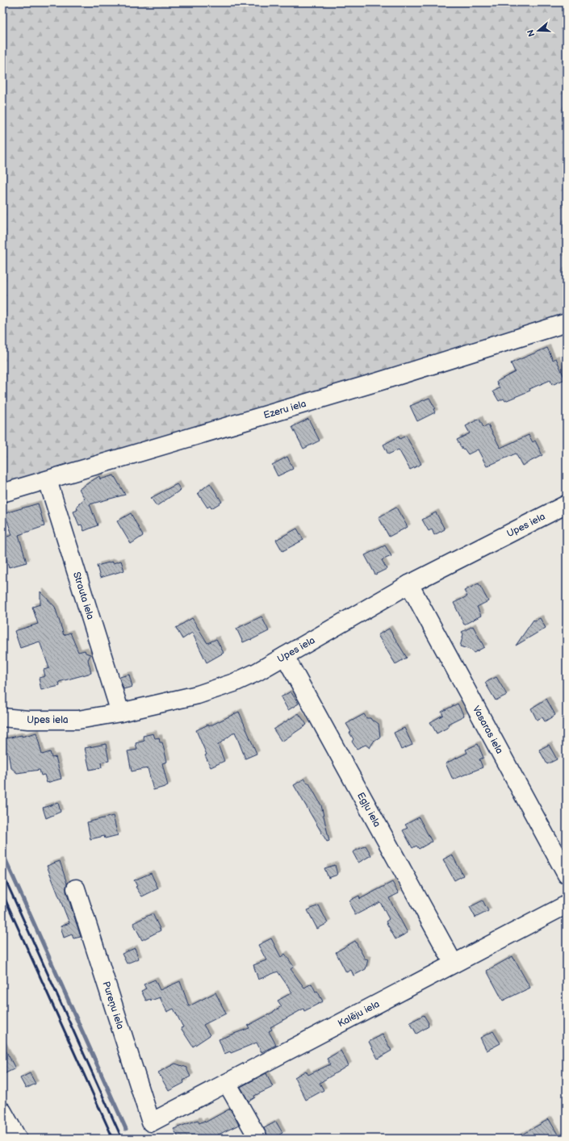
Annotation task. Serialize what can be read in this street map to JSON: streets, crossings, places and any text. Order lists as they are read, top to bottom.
{
  "streets": {
    "street": [
      "Ezeru iela",
      "Upes iela",
      "Strauta iela",
      "Vasaras iela",
      "Egļu iela",
      "Pureņu iela",
      "Kalēju iela"
    ]
  },
  "crossings": [
    ["Ezeru iela", "Strauta iela"],
    ["Upes iela", "Strauta iela"],
    ["Upes iela", "Vasaras iela"],
    ["Upes iela", "Egļu iela"],
    ["Egļu iela", "Kalēju iela"],
    ["Pureņu iela", "Kalēju iela"]
  ],
  "north": "left"
}
